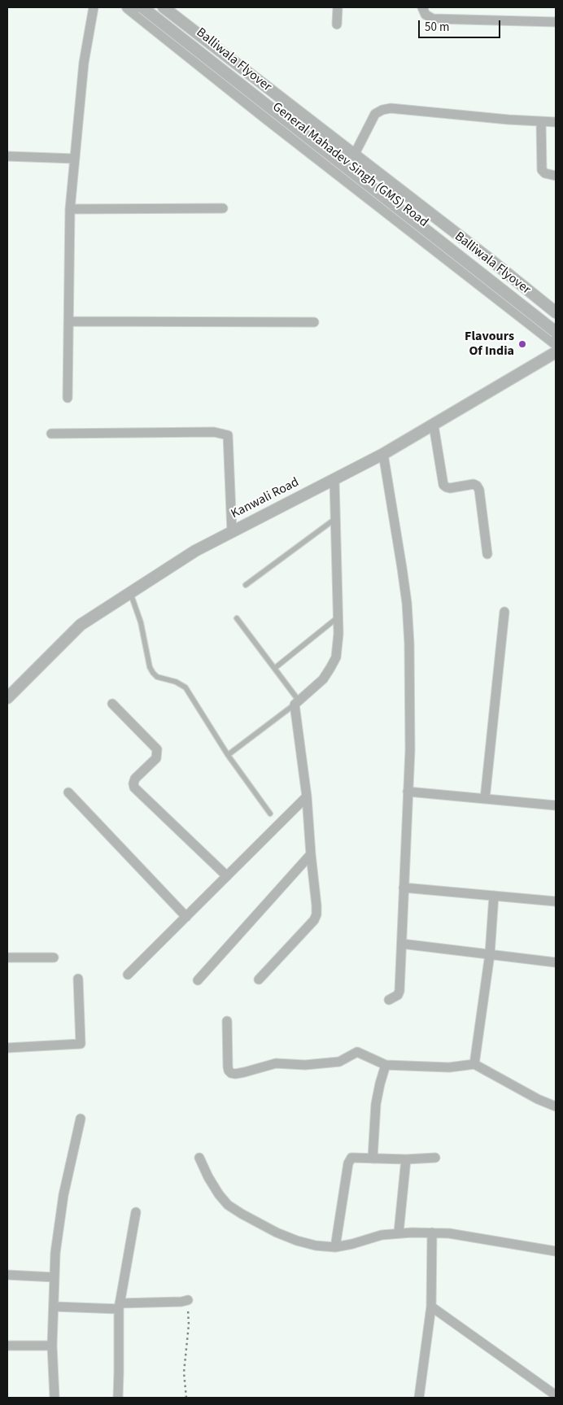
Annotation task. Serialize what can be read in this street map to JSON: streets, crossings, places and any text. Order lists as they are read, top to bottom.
{
  "streets": {
    "street": ["Balliwala Flyover", "General Mahadev Singh (GMS) Road", "Kanwali Road"]
  },
  "places": ["Flavours Of India"],
  "scale_bar": "50 m"
}
